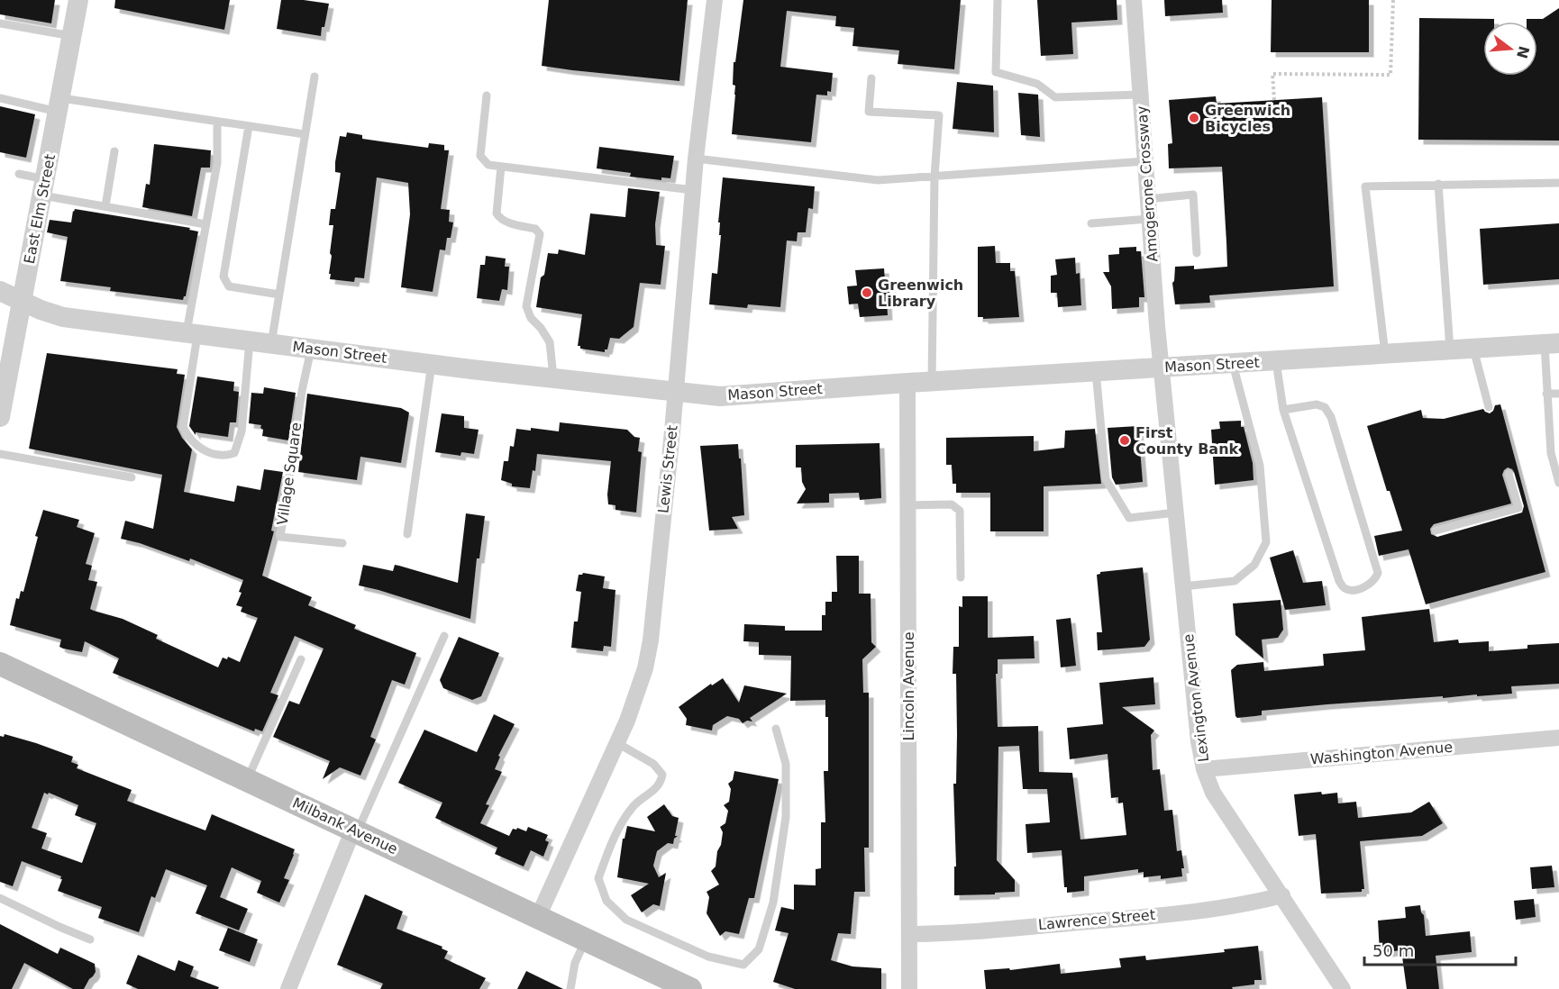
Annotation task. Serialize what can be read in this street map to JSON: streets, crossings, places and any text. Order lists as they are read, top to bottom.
{
  "streets": {
    "main road": ["Milbank Avenue"],
    "street": [
      "Amogerone Crossway",
      "East Elm Street",
      "Mason Street",
      "Lewis Street",
      "Lincoln Avenue",
      "Lexington Avenue",
      "Washington Avenue",
      "Lawrence Street"
    ],
    "lane": ["Village Square"]
  },
  "crossings": [
    ["Amogerone Crossway", "Mason Street"],
    ["Amogerone Crossway", "Lexington Avenue"],
    ["East Elm Street", "Mason Street"],
    ["Mason Street", "Lewis Street"],
    ["Mason Street", "Village Square"],
    ["Mason Street", "Lincoln Avenue"],
    ["Mason Street", "Lexington Avenue"],
    ["Lewis Street", "Milbank Avenue"],
    ["Lincoln Avenue", "Lawrence Street"],
    ["Lexington Avenue", "Washington Avenue"],
    ["Lexington Avenue", "Lawrence Street"]
  ],
  "places": ["Greenwich Bicycles", "Greenwich Library", "First County Bank"],
  "scale_bar": "50 m",
  "north": "right"
}
